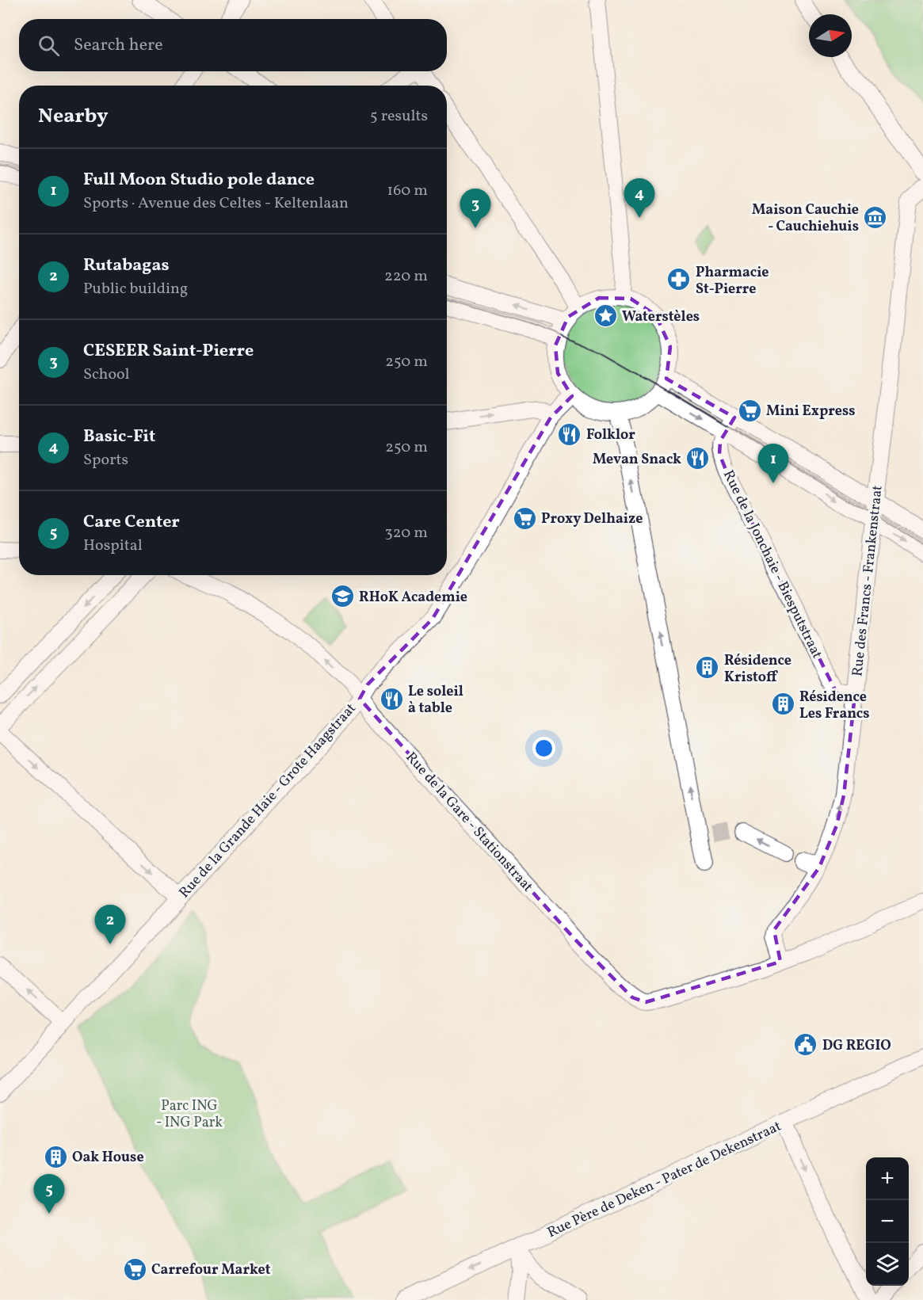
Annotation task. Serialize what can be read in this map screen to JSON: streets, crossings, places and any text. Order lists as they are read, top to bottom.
{
  "streets": {
    "street": [
      "Rue de la Jonchaie - Biesputstraat",
      "Rue des Francs - Frankenstraat",
      "Rue de la Grande Haie - Grote Haagstraat",
      "Rue de la Gare - Stationstraat",
      "Rue Père de Deken - Pater de Dekenstraat"
    ]
  },
  "crossings": [
    ["Rue de la Jonchaie - Biesputstraat", "Rue des Francs - Frankenstraat"],
    ["Rue des Francs - Frankenstraat", "Rue de la Gare - Stationstraat"],
    ["Rue de la Grande Haie - Grote Haagstraat", "Rue de la Gare - Stationstraat"]
  ],
  "parks": ["Parc ING - ING Park"],
  "places": {
    "museum": ["Maison Cauchie - Cauchiehuis"],
    "pharmacy": ["Pharmacie St-Pierre"],
    "place": ["Waterstèles"],
    "supermarket": ["Mini Express", "Proxy Delhaize", "Carrefour Market"],
    "restaurant": ["Folklor", "Mevan Snack", "Le soleil à table"],
    "school or university": ["RHoK Academie"],
    "building": ["Résidence Kristoff", "Résidence Les Francs", "Oak House"],
    "public building": ["DG REGIO"]
  },
  "north": "right",
  "page": {
    "search": "Search here",
    "heading": ["Nearby", "5 results"],
    "list": [
      {
        "mark": "1",
        "name": "Full Moon Studio pole dance",
        "note": "Sports · Avenue des Celtes - Keltenlaan",
        "value": "160 m"
      },
      {
        "mark": "2",
        "name": "Rutabagas",
        "note": "Public building",
        "value": "220 m"
      },
      {
        "mark": "3",
        "name": "CESEER Saint-Pierre",
        "note": "School",
        "value": "250 m"
      },
      {
        "mark": "4",
        "name": "Basic-Fit",
        "note": "Sports",
        "value": "250 m"
      },
      {
        "mark": "5",
        "name": "Care Center",
        "note": "Hospital",
        "value": "320 m"
      }
    ],
    "pins": [
      "4",
      "3",
      "1",
      "2",
      "5"
    ],
    "map_buttons": ["+", "−"]
  }
}
